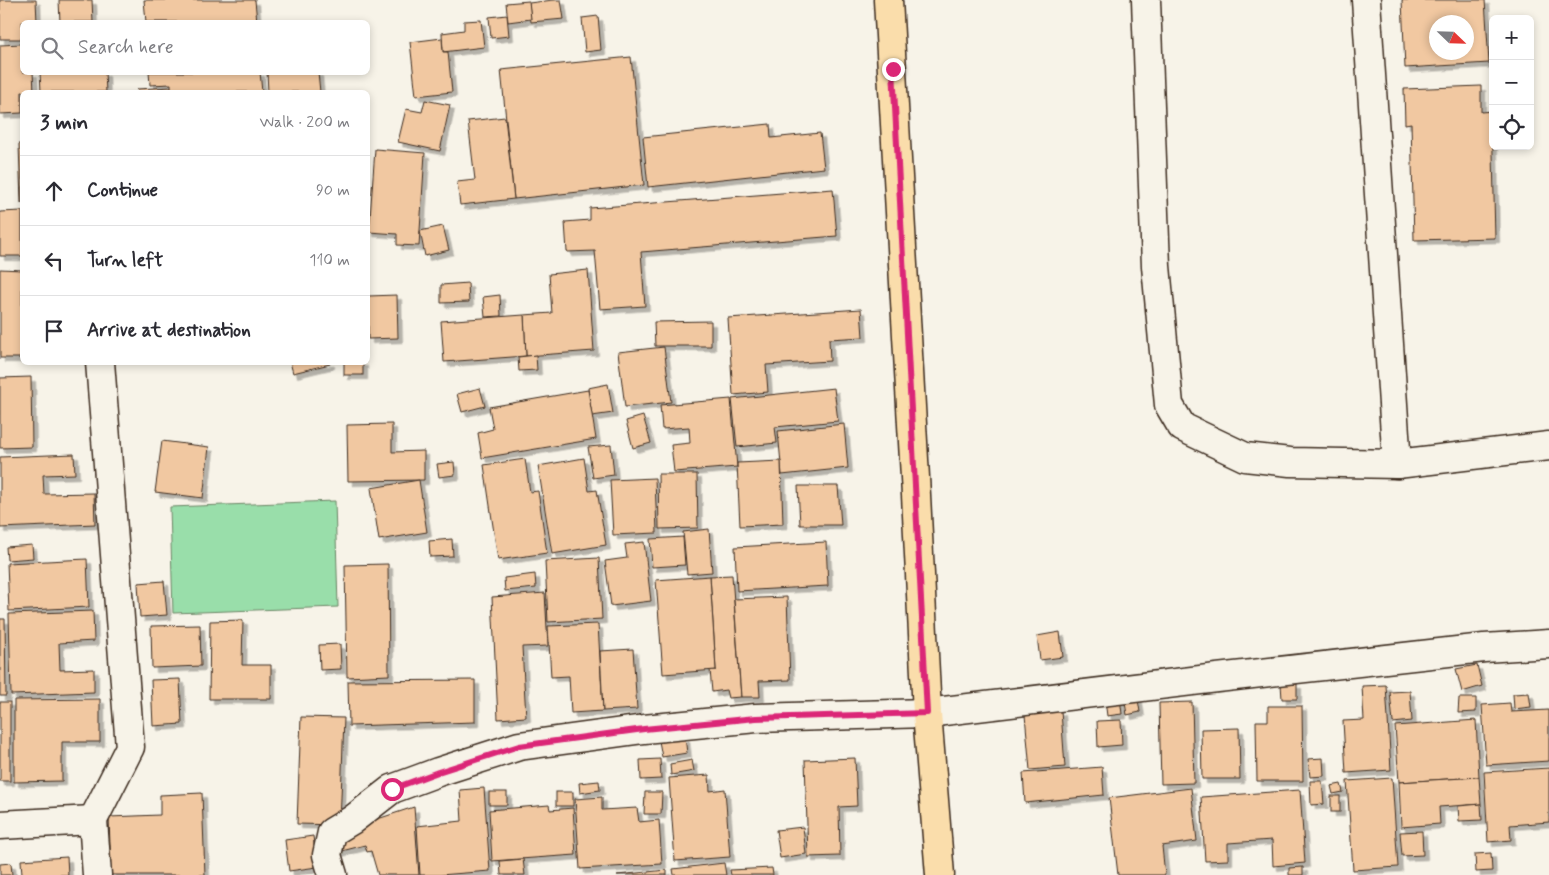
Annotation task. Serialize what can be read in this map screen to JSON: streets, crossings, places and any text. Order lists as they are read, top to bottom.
{
  "north": "bottom right",
  "page": {
    "map_buttons": ["+", "−"],
    "search": "Search here",
    "heading": ["3 min", "Walk · 200 m"],
    "list": [
      ["Continue", "90 m"],
      ["Turn left", "110 m"],
      "Arrive at destination"
    ]
  }
}
